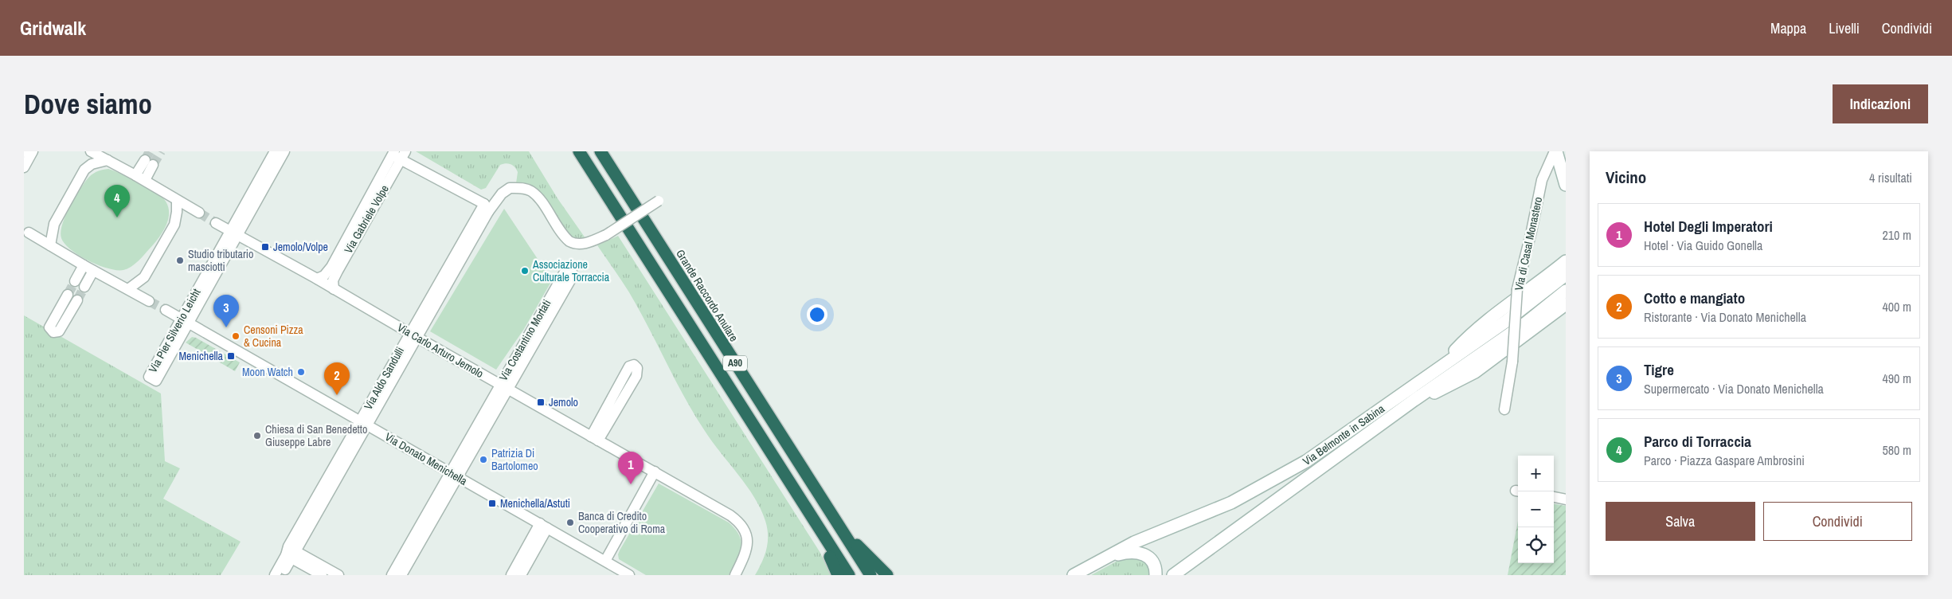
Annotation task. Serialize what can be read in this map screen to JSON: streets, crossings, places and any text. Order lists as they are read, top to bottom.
{
  "streets": {
    "highway": ["Grande Raccordo Anulare", "A90"],
    "main road": ["Via Belmonte in Sabina"],
    "street": [
      "Via Gabriele Volpe",
      "Via di Casal Monastero",
      "Via Pier Silverio Leicht",
      "Via Costantino Mortati",
      "Via Carlo Arturo Jemolo",
      "Via Aldo Sandulli",
      "Via Donato Menichella"
    ]
  },
  "crossings": [
    ["Via Gabriele Volpe", "Via Carlo Arturo Jemolo"],
    ["Via Pier Silverio Leicht", "Via Carlo Arturo Jemolo"],
    ["Via Pier Silverio Leicht", "Via Donato Menichella"],
    ["Via Costantino Mortati", "Via Carlo Arturo Jemolo"],
    ["Via Costantino Mortati", "Via Donato Menichella"],
    ["Via Carlo Arturo Jemolo", "Via Aldo Sandulli"],
    ["Via Aldo Sandulli", "Via Donato Menichella"]
  ],
  "places": {
    "transit": [
      "Jemolo/Volpe",
      "Menichella",
      "Jemolo",
      "Menichella/Astuti"
    ],
    "other": [
      "Studio tributario masciotti",
      "Associazione Culturale Torraccia",
      "Censoni Pizza & Cucina",
      "Moon Watch",
      "Chiesa di San Benedetto Giuseppe Labre",
      "Patrizia Di Bartolomeo",
      "Banca di Credito Cooperativo di Roma"
    ]
  },
  "page": {
    "header": "Gridwalk",
    "nav": ["Mappa", "Livelli", "Condividi"],
    "buttons": [
      "Indicazioni",
      ["Salva", "Condividi"]
    ],
    "title": "Dove siamo",
    "heading": ["Vicino", "4 risultati"],
    "pins": [
      "4",
      "3",
      "2",
      "1"
    ],
    "list": [
      {
        "mark": "1",
        "name": "Hotel Degli Imperatori",
        "note": "Hotel · Via Guido Gonella",
        "value": "210 m"
      },
      {
        "mark": "2",
        "name": "Cotto e mangiato",
        "note": "Ristorante · Via Donato Menichella",
        "value": "400 m"
      },
      {
        "mark": "3",
        "name": "Tigre",
        "note": "Supermercato · Via Donato Menichella",
        "value": "490 m"
      },
      {
        "mark": "4",
        "name": "Parco di Torraccia",
        "note": "Parco · Piazza Gaspare Ambrosini",
        "value": "580 m"
      }
    ],
    "map_buttons": ["+", "−"]
  }
}
